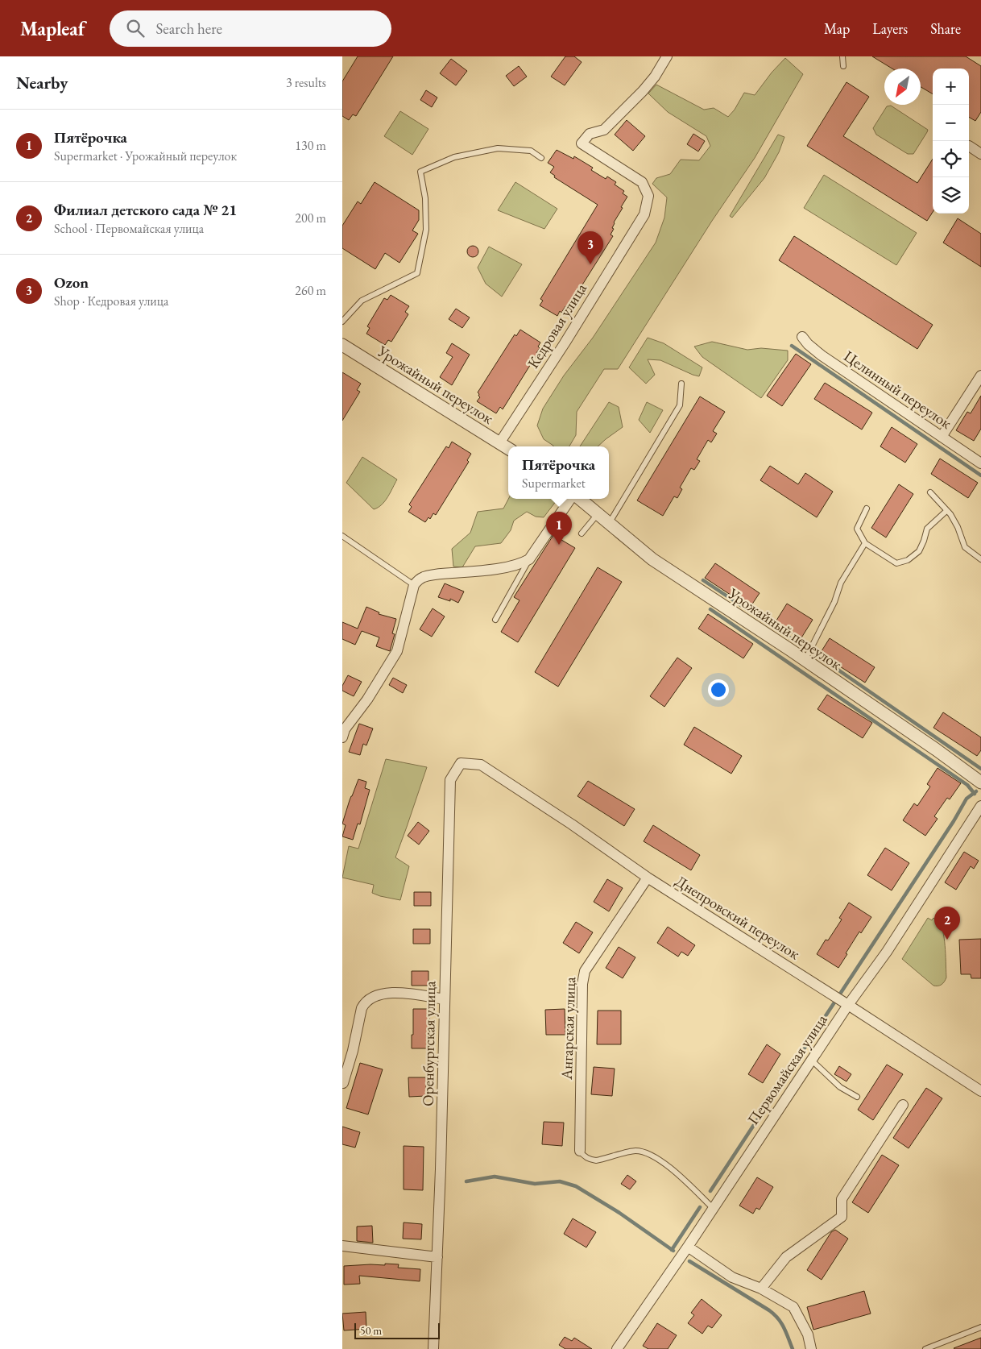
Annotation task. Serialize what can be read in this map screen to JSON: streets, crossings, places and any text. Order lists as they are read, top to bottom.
{
  "streets": {
    "street": [
      "Кедровая улица",
      "Урожайный переулок",
      "Целинный переулок",
      "Днепровский переулок",
      "Ангарская улица",
      "Оренбургская улица",
      "Первомайская улица"
    ]
  },
  "crossings": [
    ["Кедровая улица", "Урожайный переулок"],
    ["Днепровский переулок", "Ангарская улица"],
    ["Днепровский переулок", "Оренбургская улица"],
    ["Днепровский переулок", "Первомайская улица"]
  ],
  "scale_bar": "50 m",
  "north": "bottom left",
  "page": {
    "header": "Mapleaf",
    "search": "Search here",
    "nav": ["Map", "Layers", "Share"],
    "heading": ["Nearby", "3 results"],
    "map_buttons": ["+", "−"],
    "list": [
      {
        "mark": "1",
        "name": "Пятёрочка",
        "note": "Supermarket · Урожайный переулок",
        "value": "130 m"
      },
      {
        "mark": "2",
        "name": "Филиал детского сада № 21",
        "note": "School · Первомайская улица",
        "value": "200 m"
      },
      {
        "mark": "3",
        "name": "Ozon",
        "note": "Shop · Кедровая улица",
        "value": "260 m"
      }
    ],
    "pins": ["3", "1", "2"],
    "popup": ["Пятёрочка", "Supermarket"],
    "scale": "50 m"
  }
}
